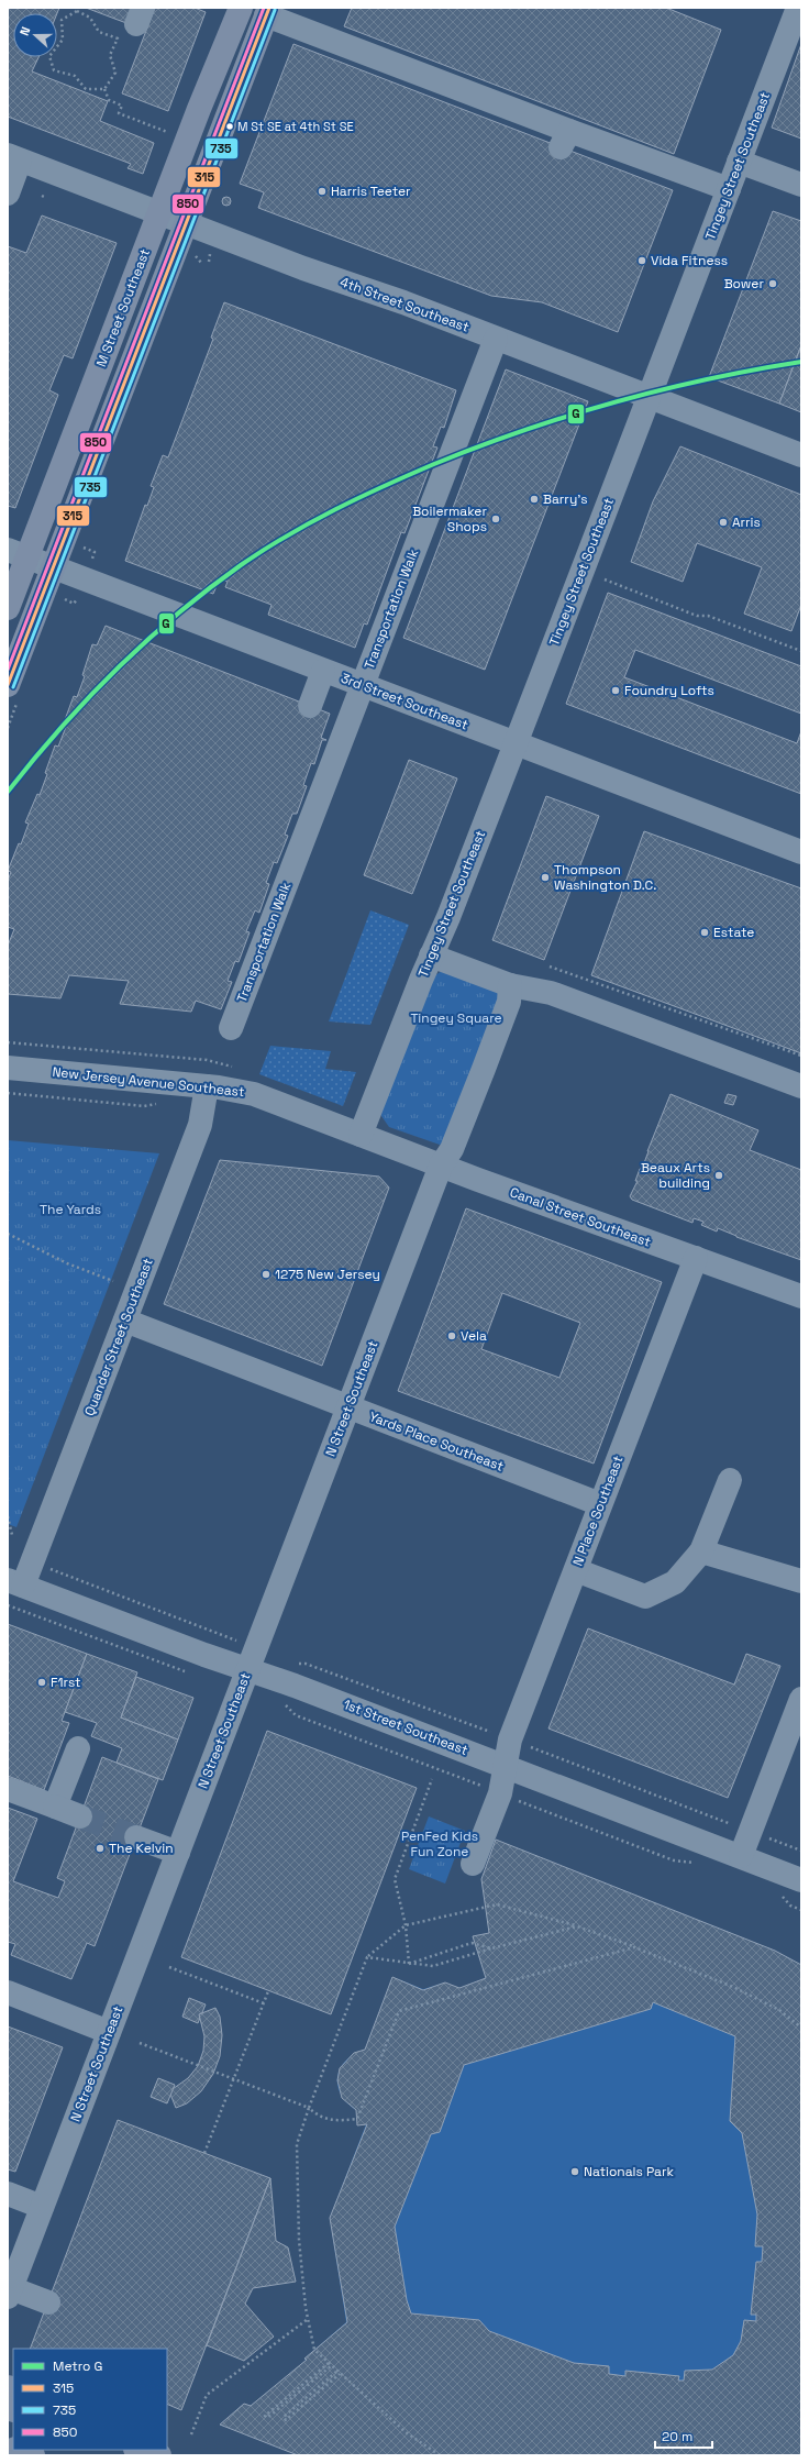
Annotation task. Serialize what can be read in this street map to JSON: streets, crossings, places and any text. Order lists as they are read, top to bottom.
{
  "streets": {
    "main road": ["M Street Southeast"],
    "street": [
      "Tingey Street Southeast",
      "4th Street Southeast",
      "Transportation Walk",
      "3rd Street Southeast",
      "New Jersey Avenue Southeast",
      "Canal Street Southeast",
      "Quander Street Southeast",
      "N Street Southeast",
      "Yards Place Southeast",
      "N Place Southeast",
      "1st Street Southeast"
    ]
  },
  "crossings": [
    ["Tingey Street Southeast", "4th Street Southeast"],
    ["Tingey Street Southeast", "3rd Street Southeast"],
    ["Tingey Street Southeast", "New Jersey Avenue Southeast"],
    ["Tingey Street Southeast", "Canal Street Southeast"],
    ["4th Street Southeast", "M Street Southeast"],
    ["4th Street Southeast", "Transportation Walk"],
    ["M Street Southeast", "3rd Street Southeast"],
    ["Transportation Walk", "3rd Street Southeast"],
    ["New Jersey Avenue Southeast", "Canal Street Southeast"],
    ["New Jersey Avenue Southeast", "Quander Street Southeast"],
    ["Canal Street Southeast", "N Street Southeast"],
    ["Canal Street Southeast", "N Place Southeast"],
    ["Quander Street Southeast", "Yards Place Southeast"],
    ["Quander Street Southeast", "1st Street Southeast"],
    ["N Street Southeast", "Yards Place Southeast"],
    ["N Street Southeast", "1st Street Southeast"],
    ["Yards Place Southeast", "N Place Southeast"],
    ["N Place Southeast", "1st Street Southeast"]
  ],
  "parks": ["Tingey Square", "The Yards", "PenFed Kids Fun Zone"],
  "places": [
    "M St SE at 4th St SE",
    "Harris Teeter",
    "Vida Fitness",
    "Bower",
    "Barry's",
    "Boilermaker Shops",
    "Arris",
    "Foundry Lofts",
    "Thompson Washington D.C.",
    "Estate",
    "Beaux Arts building",
    "1275 New Jersey",
    "Vela",
    "F1rst",
    "The Kelvin",
    "Nationals Park"
  ],
  "lines": [
    "transit line 315",
    "transit line 850",
    "transit line 735",
    "metro line G"
  ],
  "legend": [
    "Metro G",
    "315",
    "735",
    "850"
  ],
  "scale_bar": "20 m",
  "north": "left"
}
